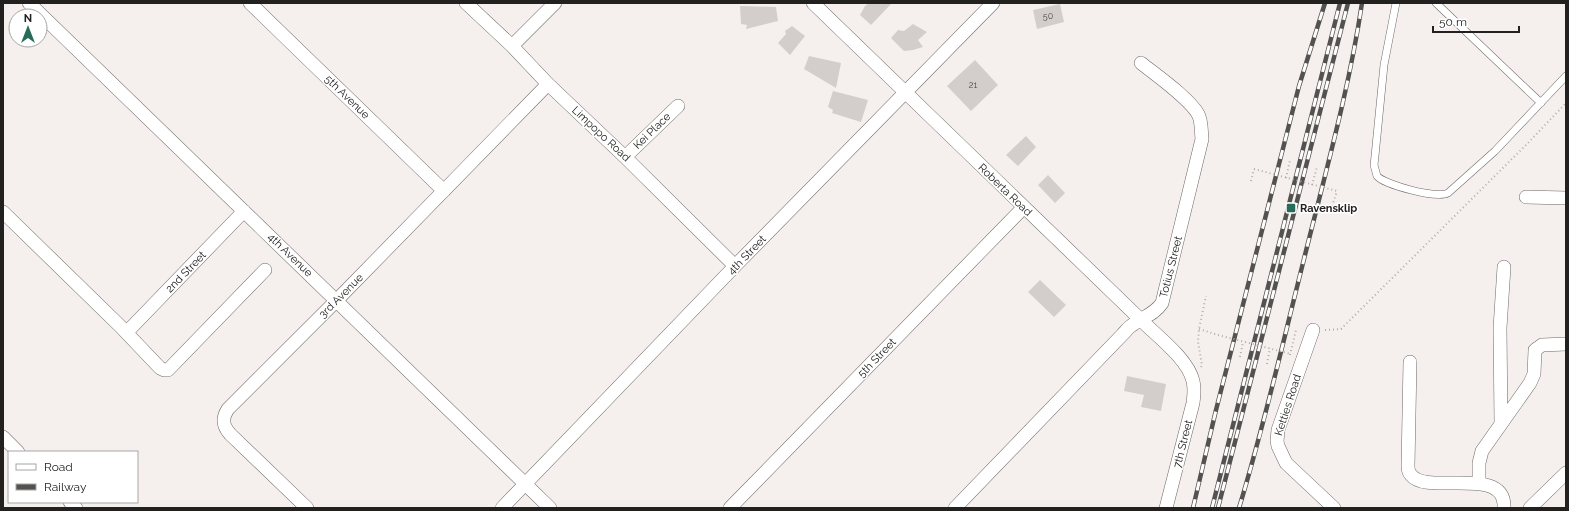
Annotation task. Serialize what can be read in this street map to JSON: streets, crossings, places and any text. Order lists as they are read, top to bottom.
{
  "streets": {
    "street": [
      "5th Avenue",
      "Kei Place",
      "Limpopo Road",
      "Roberta Road",
      "4th Avenue",
      "4th Street",
      "Totius Street",
      "2nd Street",
      "3rd Avenue",
      "5th Street",
      "Ketties Road",
      "7th Street"
    ]
  },
  "crossings": [
    ["5th Avenue", "3rd Avenue"],
    ["Kei Place", "Limpopo Road"],
    ["Limpopo Road", "4th Street"],
    ["Limpopo Road", "3rd Avenue"],
    ["Roberta Road", "4th Street"],
    ["Roberta Road", "Totius Street"],
    ["Roberta Road", "5th Street"],
    ["Roberta Road", "7th Street"],
    ["4th Avenue", "4th Street"],
    ["4th Avenue", "2nd Street"],
    ["4th Avenue", "3rd Avenue"]
  ],
  "places": {
    "transit": ["Ravensklip"]
  },
  "house_numbers": ["50", "21"],
  "legend": ["Road", "Railway"],
  "scale_bar": "50 m",
  "north": "top"
}
